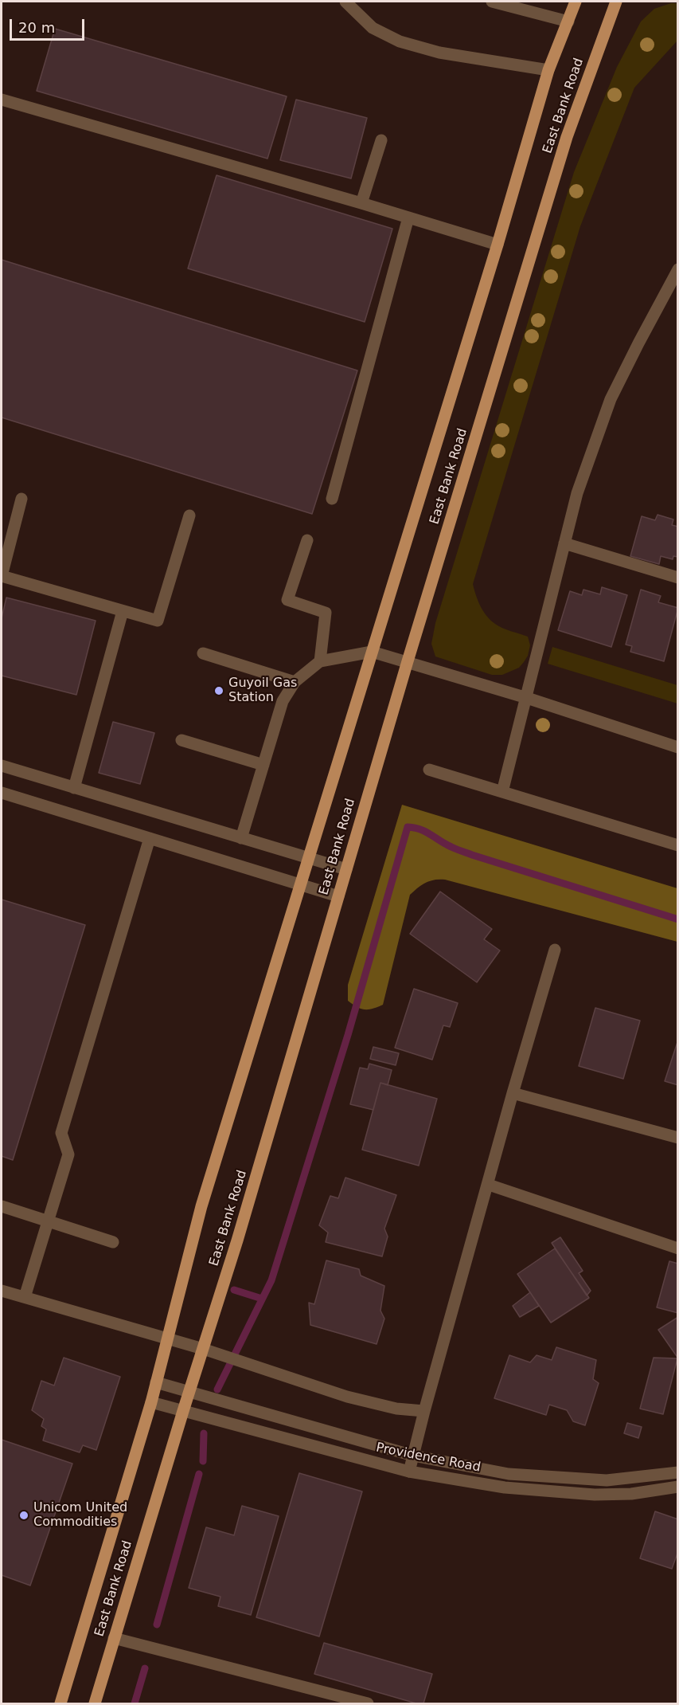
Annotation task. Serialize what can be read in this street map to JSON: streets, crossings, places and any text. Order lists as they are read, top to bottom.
{
  "streets": {
    "main road": ["East Bank Road"],
    "street": ["Providence Road"]
  },
  "crossings": [
    ["East Bank Road", "Providence Road"]
  ],
  "places": ["Guyoil Gas Station", "Unicom United Commodities"],
  "scale_bar": "20 m"
}
